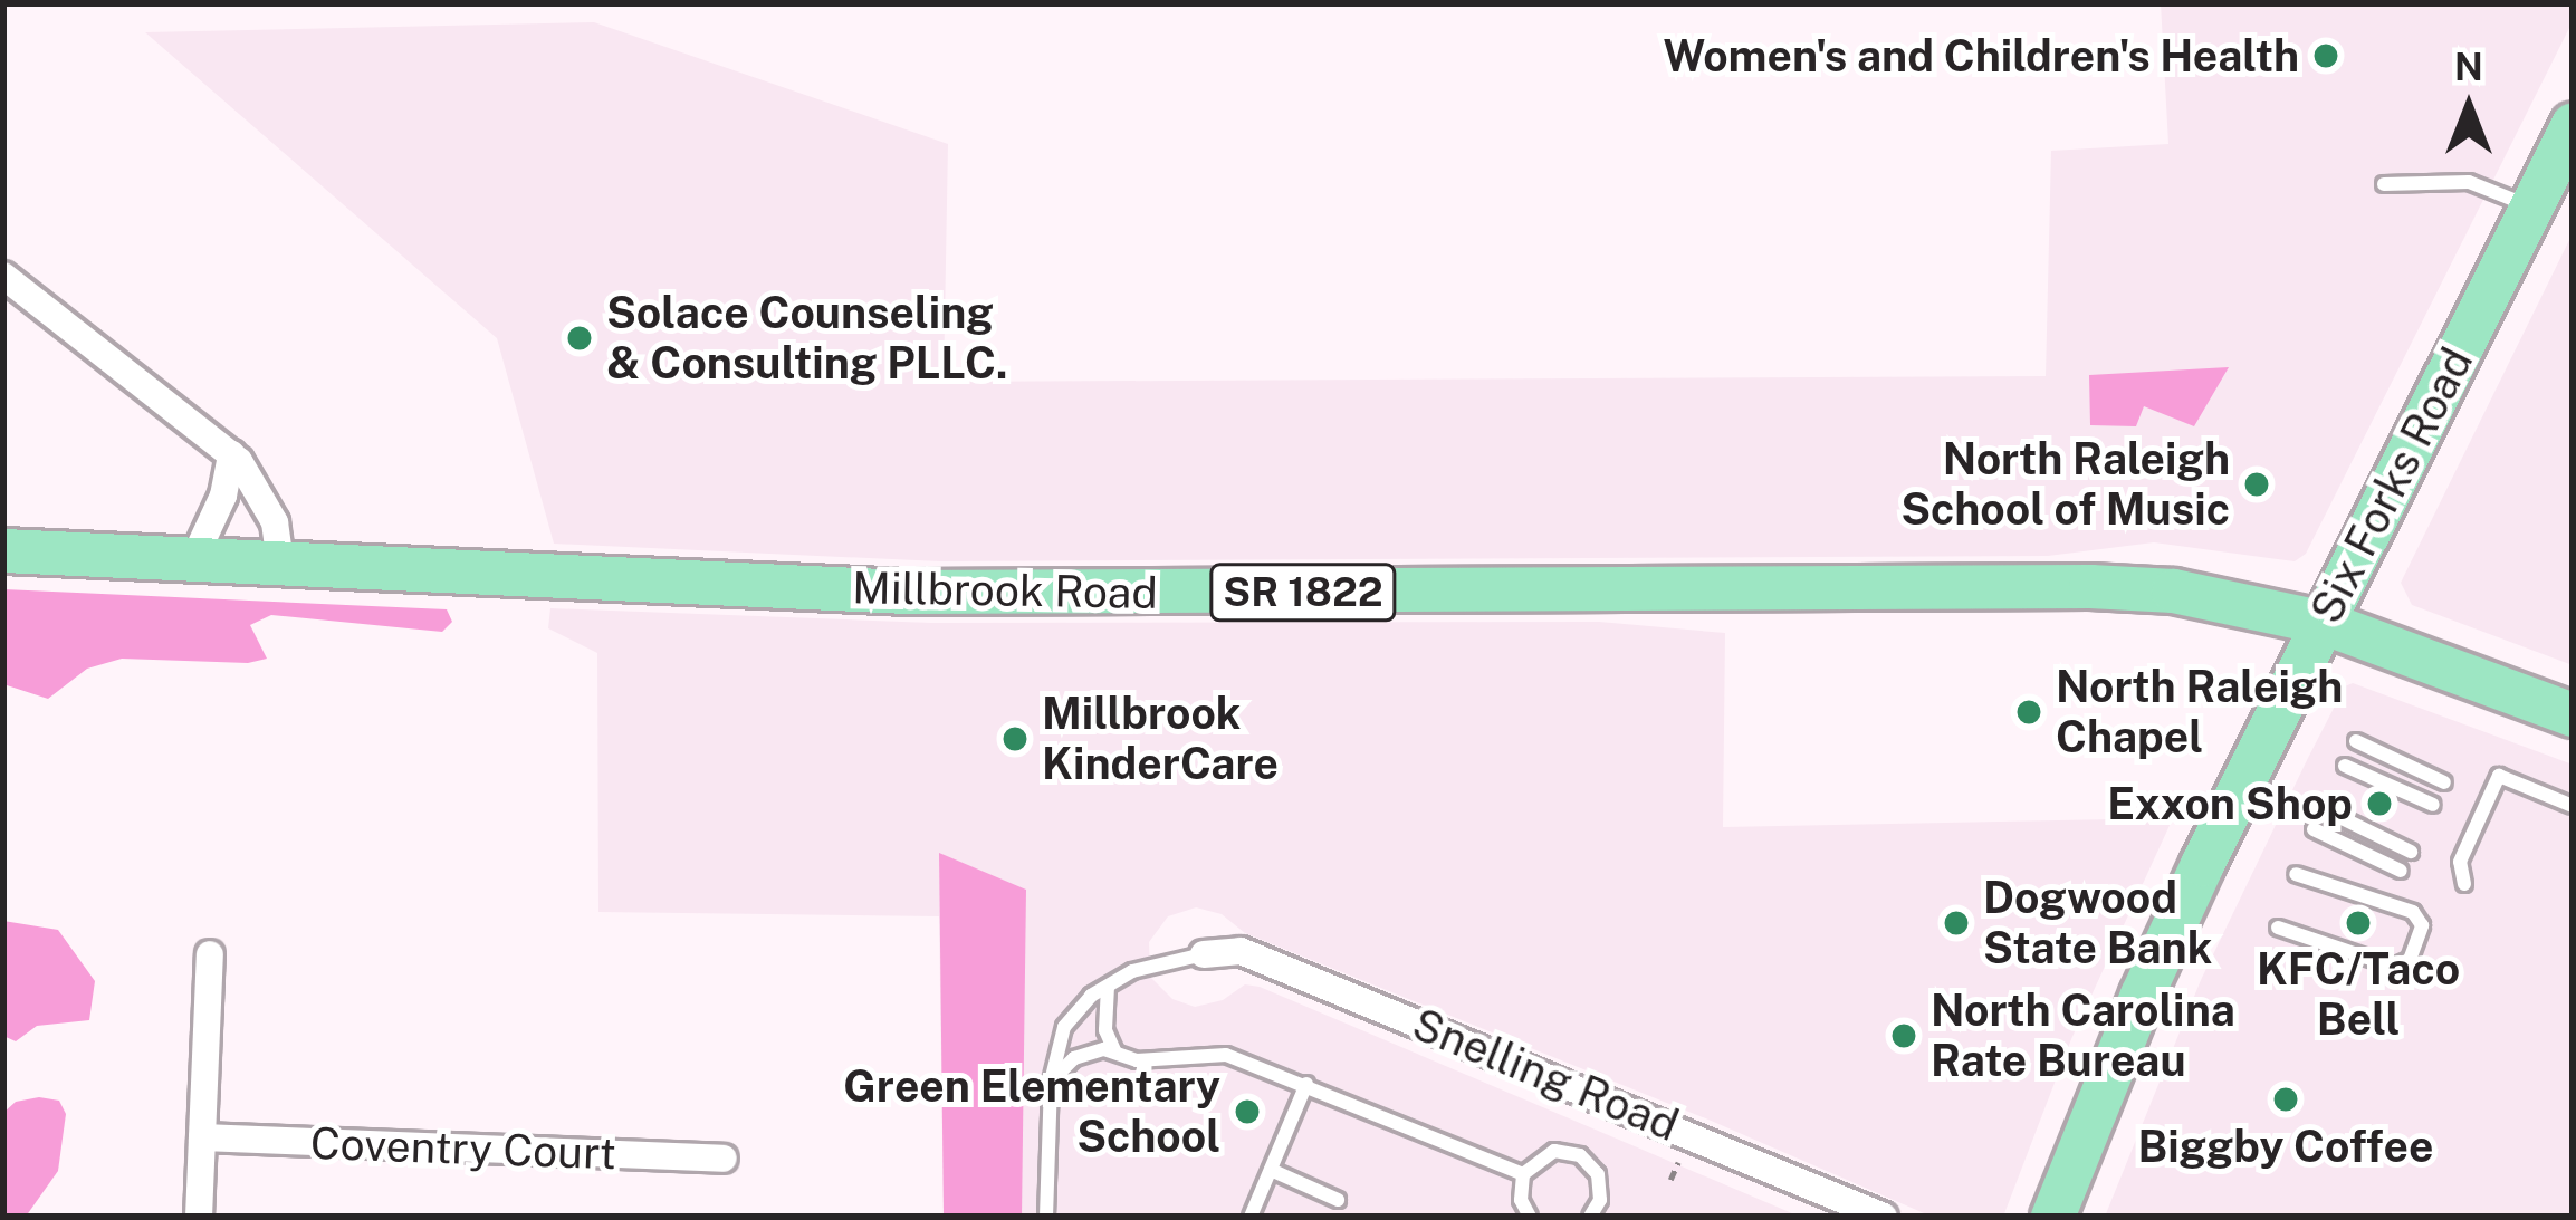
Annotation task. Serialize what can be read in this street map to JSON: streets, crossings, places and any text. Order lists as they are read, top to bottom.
{
  "streets": {
    "main road": ["Six Forks Road", "Millbrook Road", "SR 1822"],
    "street": ["Snelling Road", "Coventry Court"]
  },
  "crossings": [
    ["Six Forks Road", "Millbrook Road"]
  ],
  "places": [
    "Women's and Children's Health",
    "Solace Counseling & Consulting PLLC.",
    "North Raleigh School of Music",
    "North Raleigh Chapel",
    "Millbrook KinderCare",
    "Exxon Shop",
    "Dogwood State Bank",
    "KFC/Taco Bell",
    "North Carolina Rate Bureau",
    "Biggby Coffee",
    "Green Elementary School"
  ],
  "north": "top"
}
